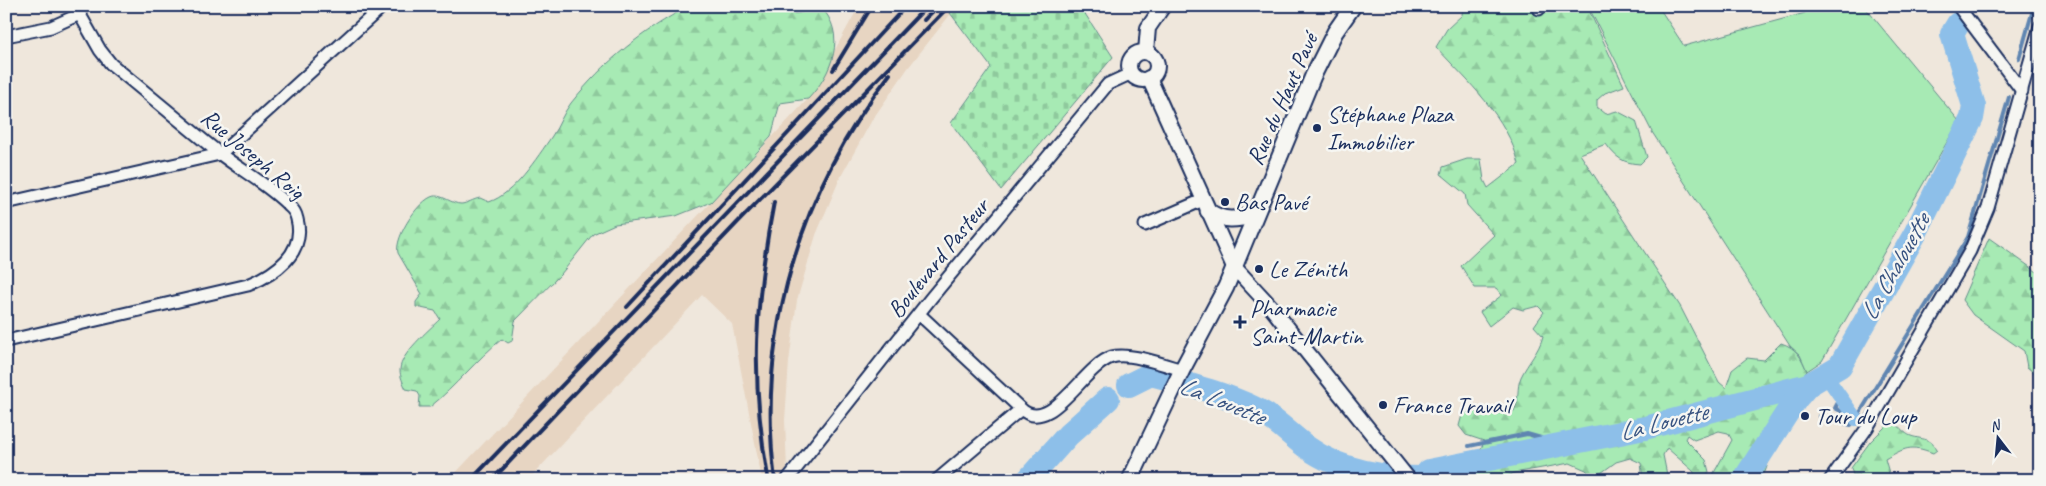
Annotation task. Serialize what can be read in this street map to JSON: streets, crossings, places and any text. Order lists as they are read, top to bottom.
{
  "streets": {
    "main road": ["Rue du Haut Pavé"],
    "street": ["Rue Joseph Roig", "Boulevard Pasteur"]
  },
  "water": ["La Chalouette", "La Louette"],
  "places": {
    "other": [
      "Stéphane Plaza Immobilier",
      "Bas Pavé",
      "Le Zénith",
      "France Travail",
      "Tour du Loup"
    ],
    "health": ["Pharmacie Saint-Martin"]
  },
  "north": "top"
}
